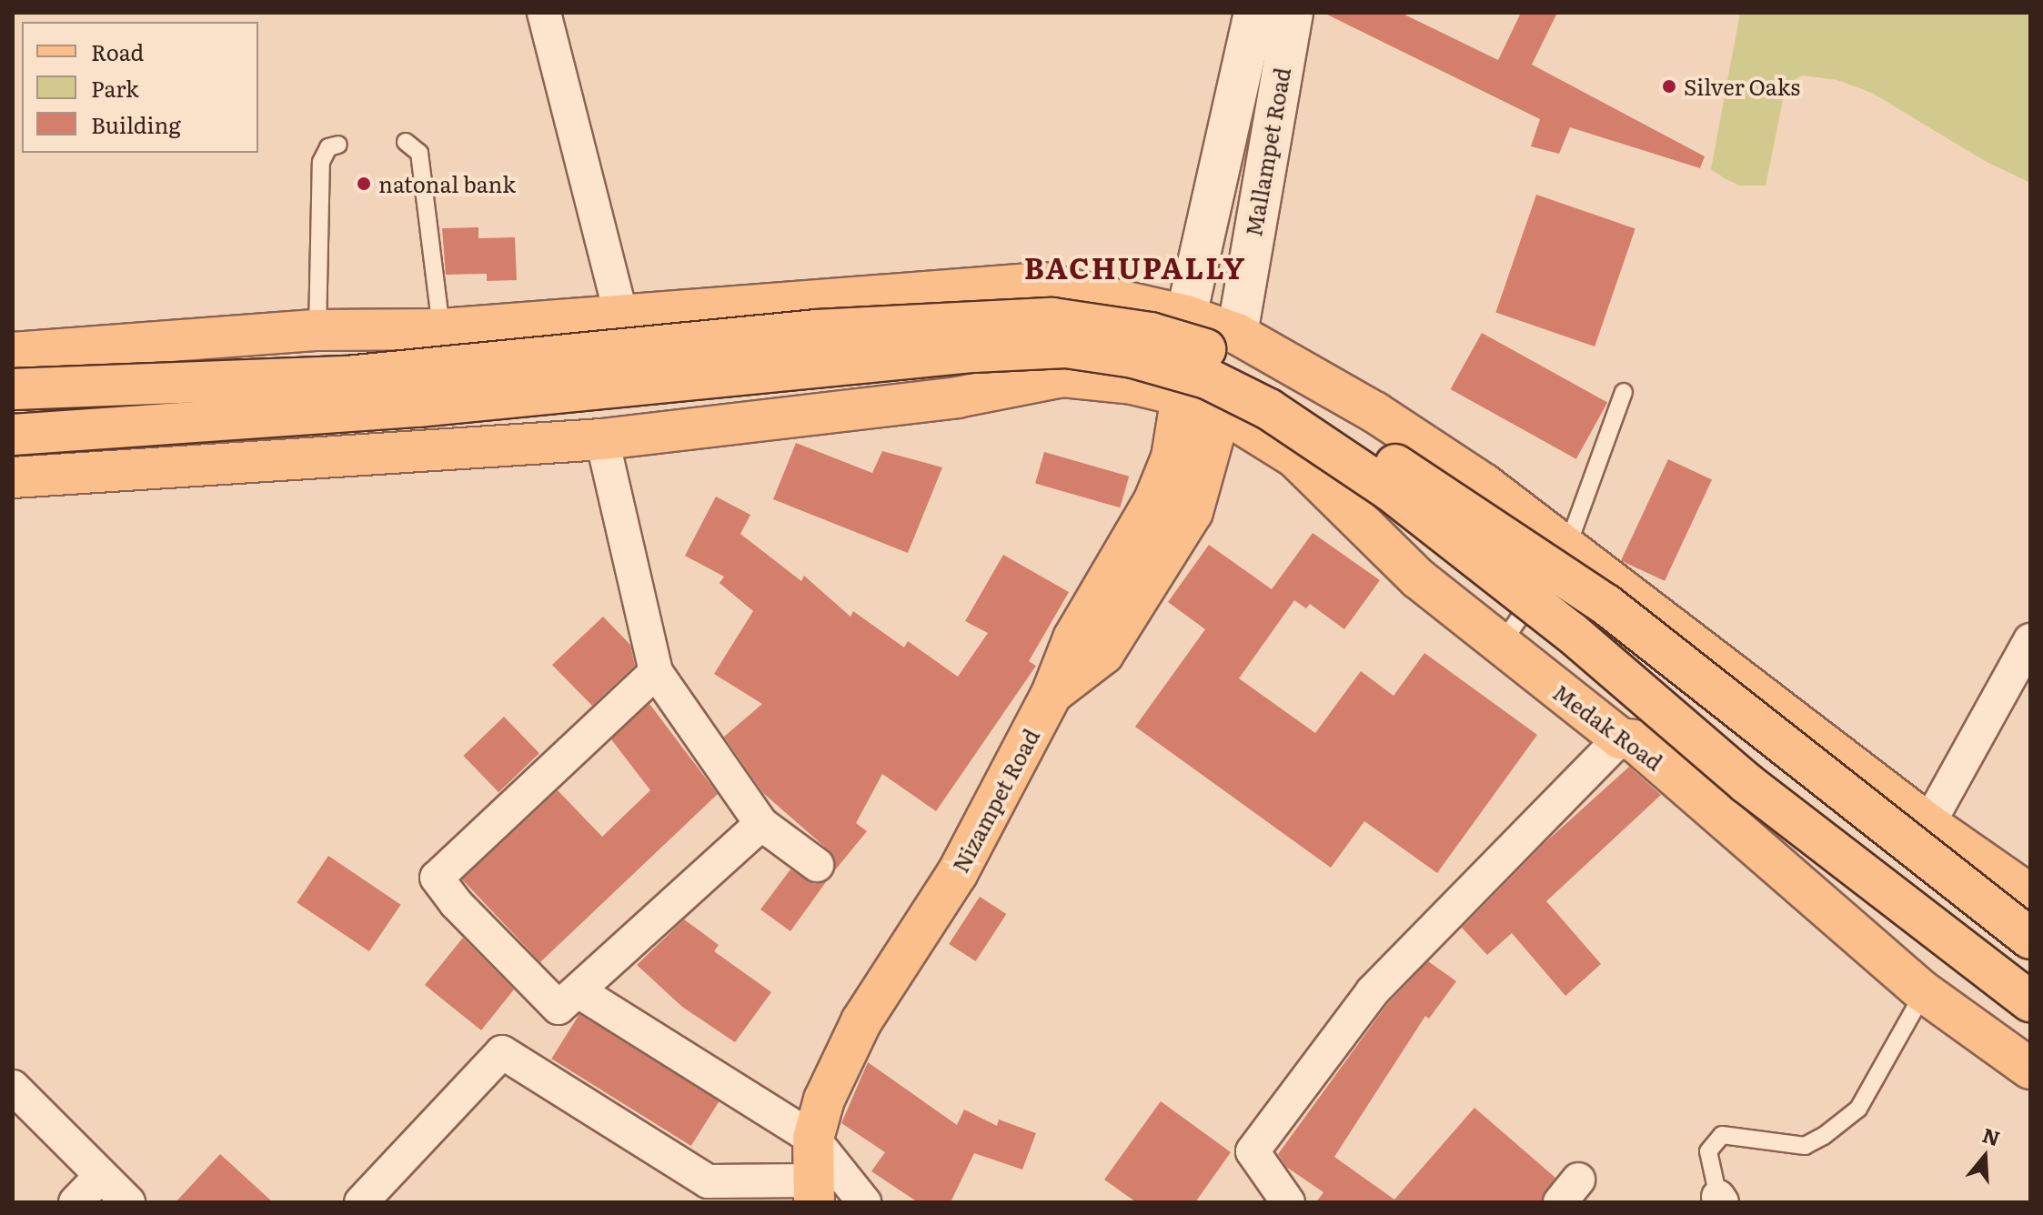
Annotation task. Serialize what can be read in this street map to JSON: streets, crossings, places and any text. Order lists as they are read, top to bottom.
{
  "streets": {
    "main road": ["Mallampet Road", "Medak Road", "Nizampet Road"]
  },
  "crossings": [
    ["Medak Road", "Nizampet Road"]
  ],
  "districts": ["BACHUPALLY"],
  "places": ["Silver Oaks", "natonal bank"],
  "legend": ["Road", "Park", "Building"],
  "north": "top"
}
